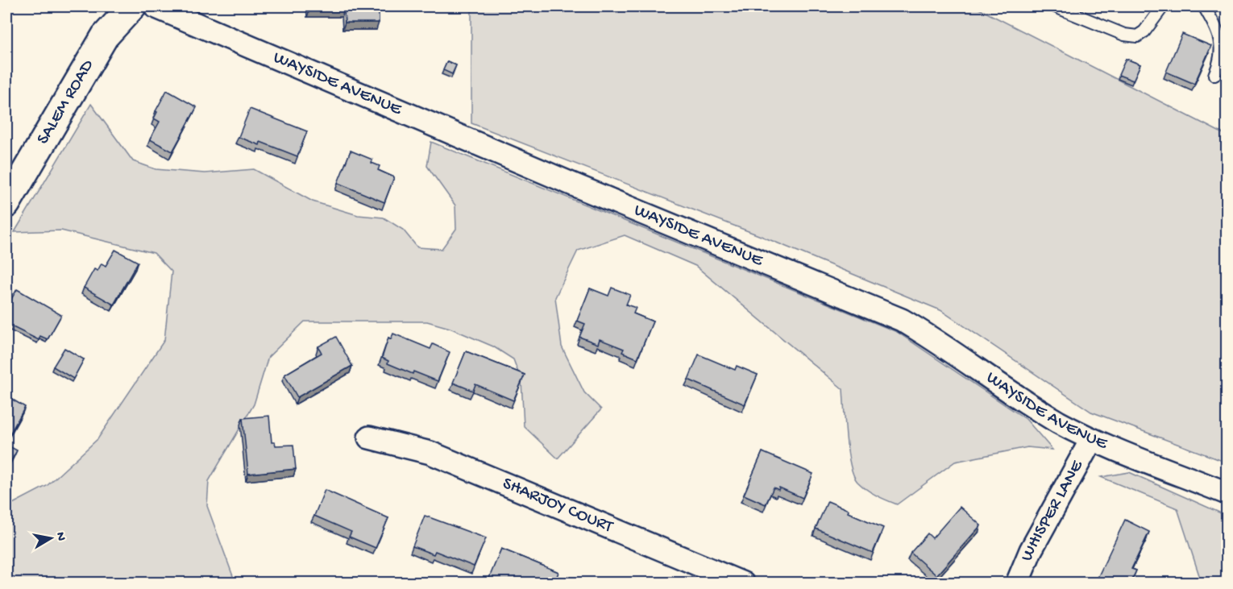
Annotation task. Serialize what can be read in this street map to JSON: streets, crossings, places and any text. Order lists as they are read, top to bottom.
{
  "streets": {
    "street": [
      "WAYSIDE AVENUE",
      "SALEM ROAD",
      "SHARJOY COURT",
      "WHISPER LANE"
    ]
  },
  "crossings": [
    ["WAYSIDE AVENUE", "WHISPER LANE"]
  ],
  "north": "right"
}
